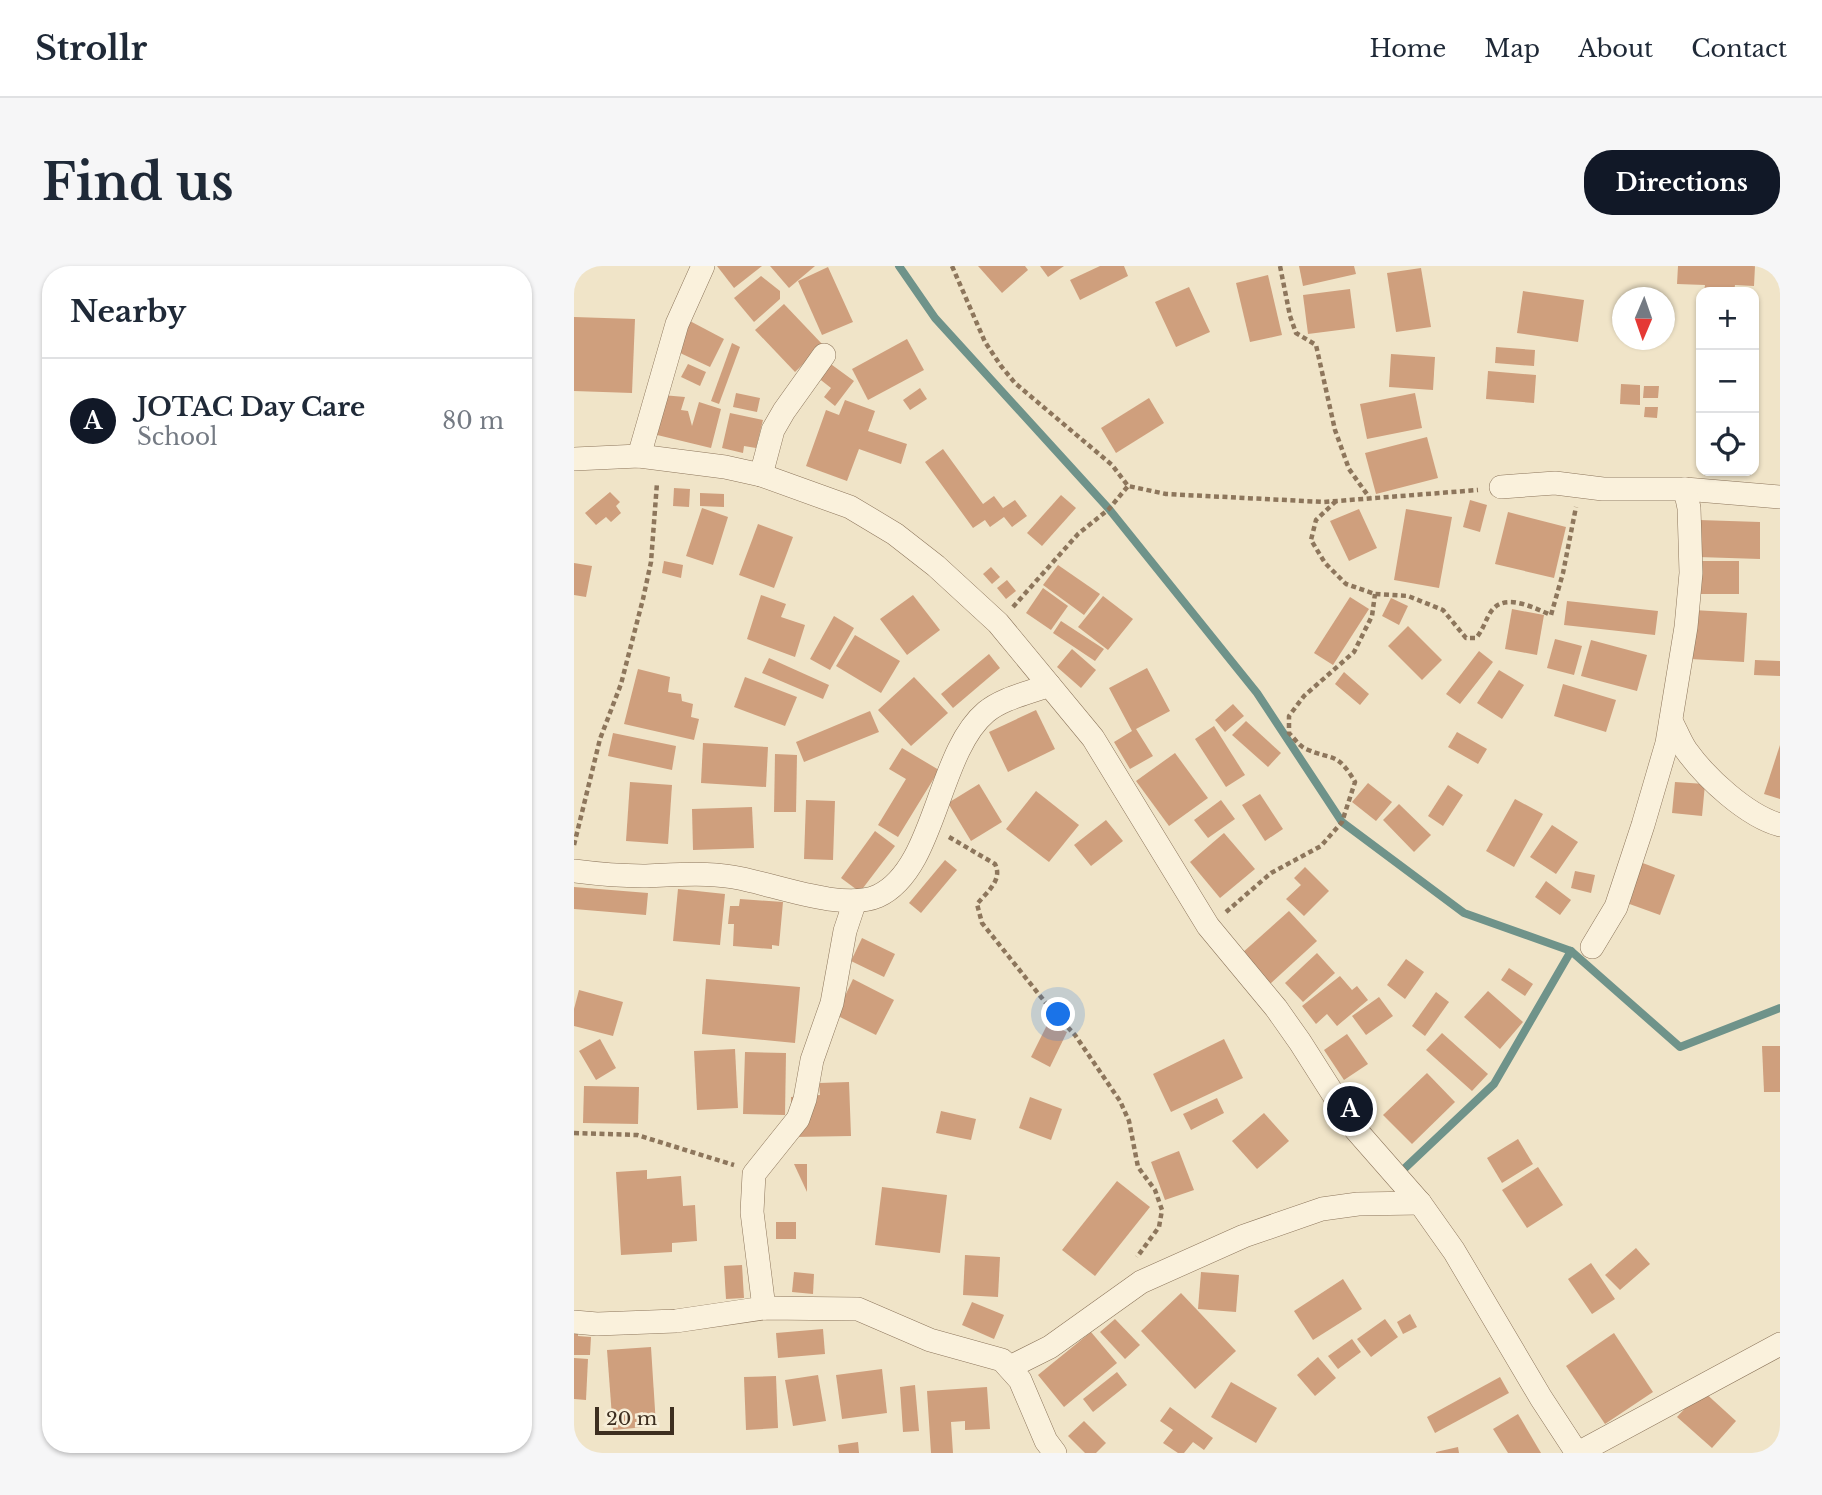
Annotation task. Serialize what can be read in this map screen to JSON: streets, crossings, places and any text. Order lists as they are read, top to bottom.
{
  "scale_bar": "20 m",
  "north": "bottom",
  "page": {
    "header": "Strollr",
    "nav": [
      "Home",
      "Map",
      "About",
      "Contact"
    ],
    "buttons": "Directions",
    "title": "Find us",
    "heading": "Nearby",
    "map_buttons": ["+", "−"],
    "list": [
      {
        "mark": "A",
        "name": "JOTAC Day Care",
        "note": "School",
        "value": "80 m"
      }
    ],
    "pins": "A",
    "scale": "20 m"
  }
}
